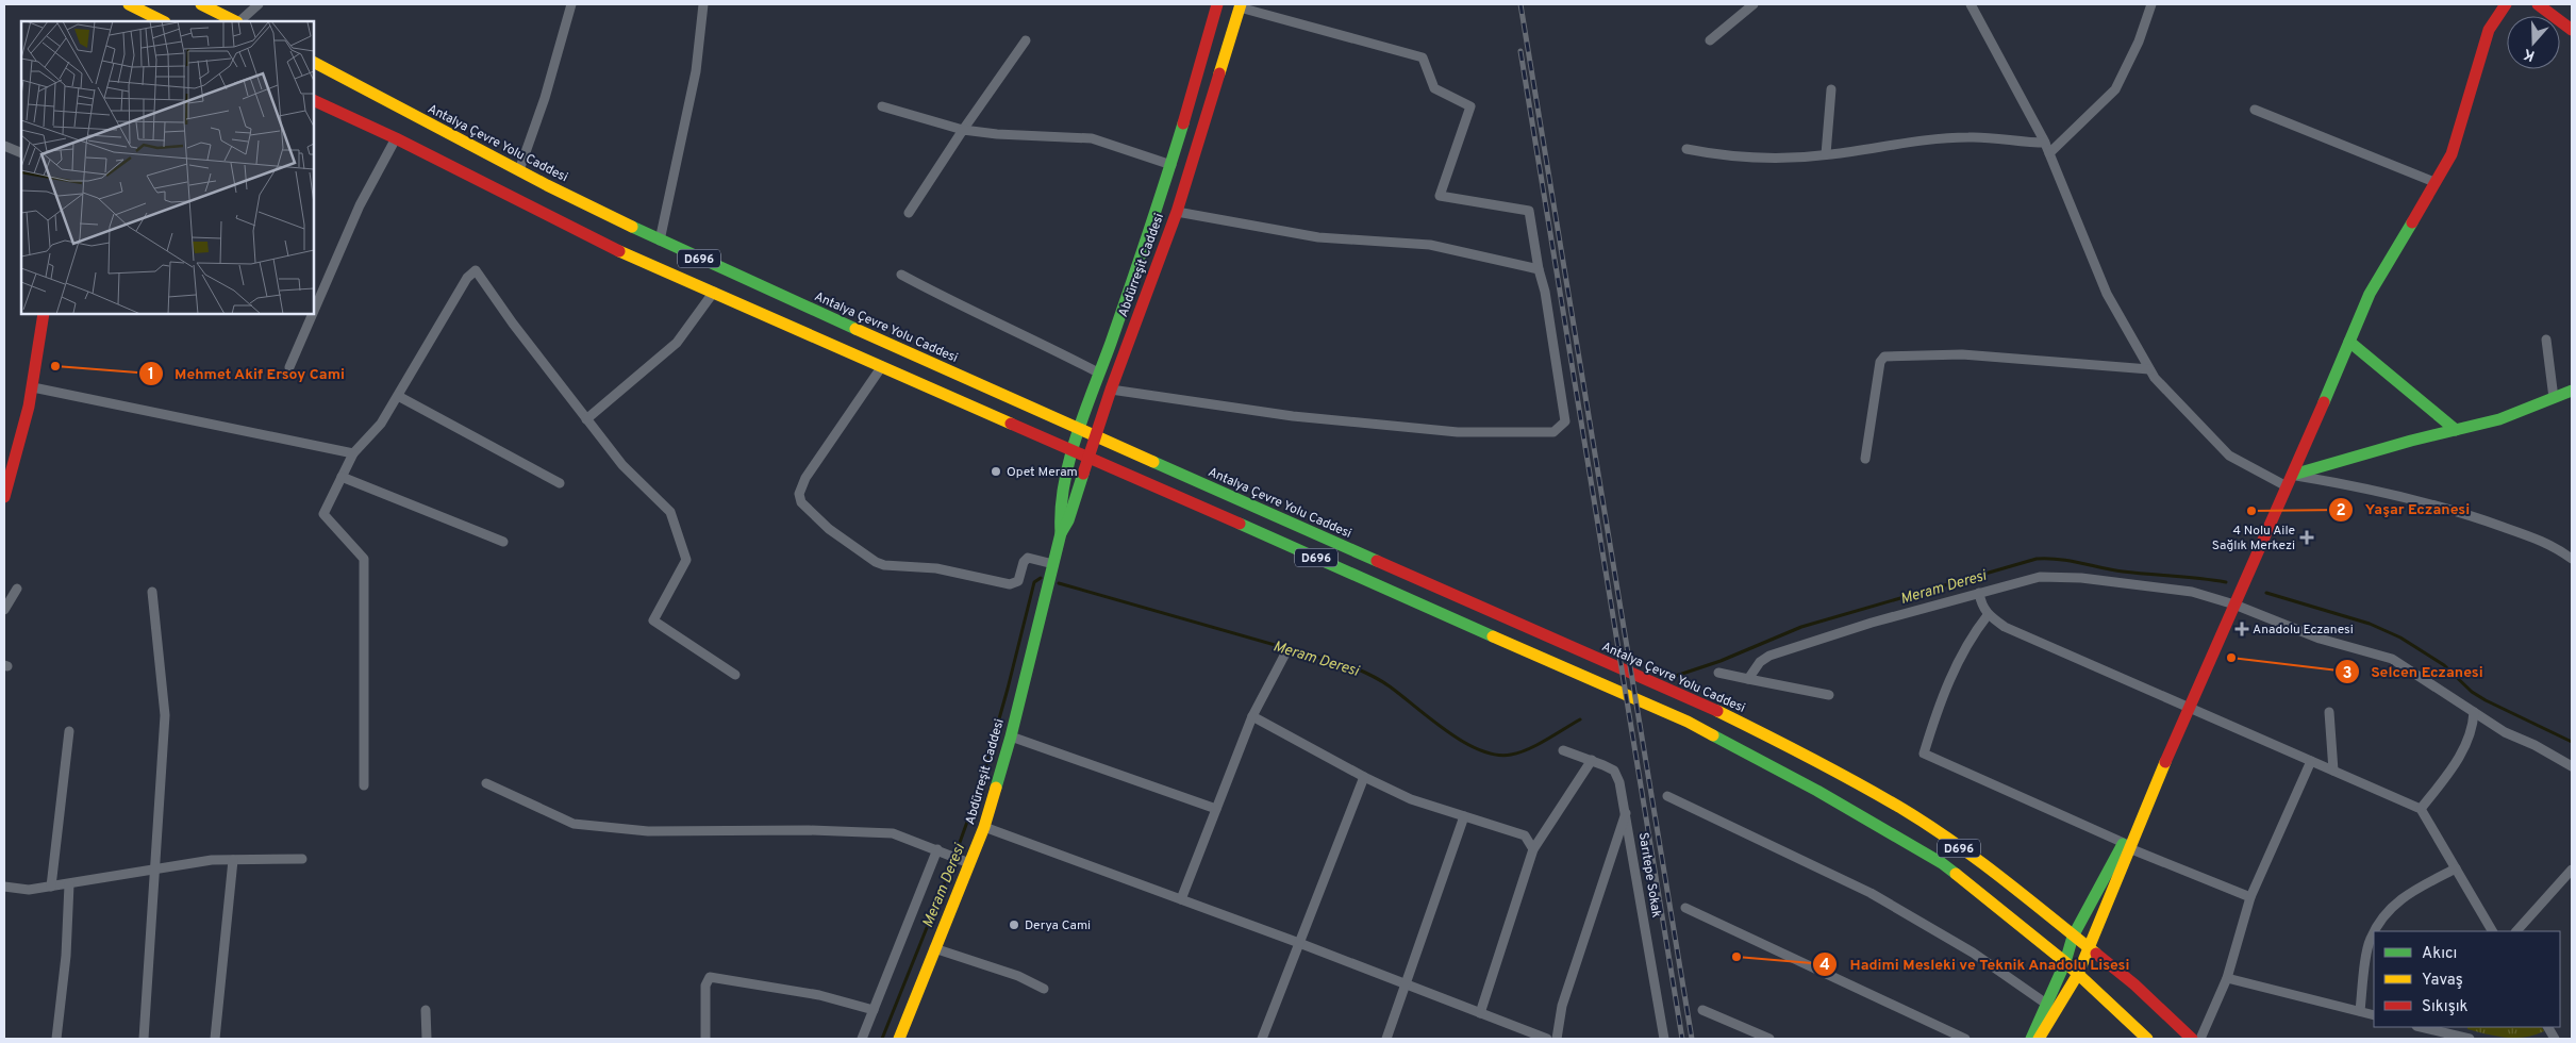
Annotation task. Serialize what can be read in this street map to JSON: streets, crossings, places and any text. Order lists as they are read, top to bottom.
{
  "streets": {
    "main road": ["Antalya Çevre Yolu Caddesi", "D696", "Abdürreşit Caddesi"],
    "street": ["Sarıtepe Sokak"]
  },
  "crossings": [
    ["Antalya Çevre Yolu Caddesi", "Abdürreşit Caddesi"],
    ["D696", "Abdürreşit Caddesi"]
  ],
  "water": ["Meram Deresi"],
  "places": {
    "other": [
      "Mehmet Akif Ersoy Cami",
      "Opet Meram",
      "Yaşar Eczanesi",
      "Selcen Eczanesi",
      "Derya Cami",
      "Hadimi Mesleki ve Teknik Anadolu Lisesi"
    ],
    "health": ["4 Nolu Aile Sağlık Merkezi", "Anadolu Eczanesi"]
  },
  "legend": ["Akıcı", "Yavaş", "Sıkışık"],
  "north": "bottom"
}
